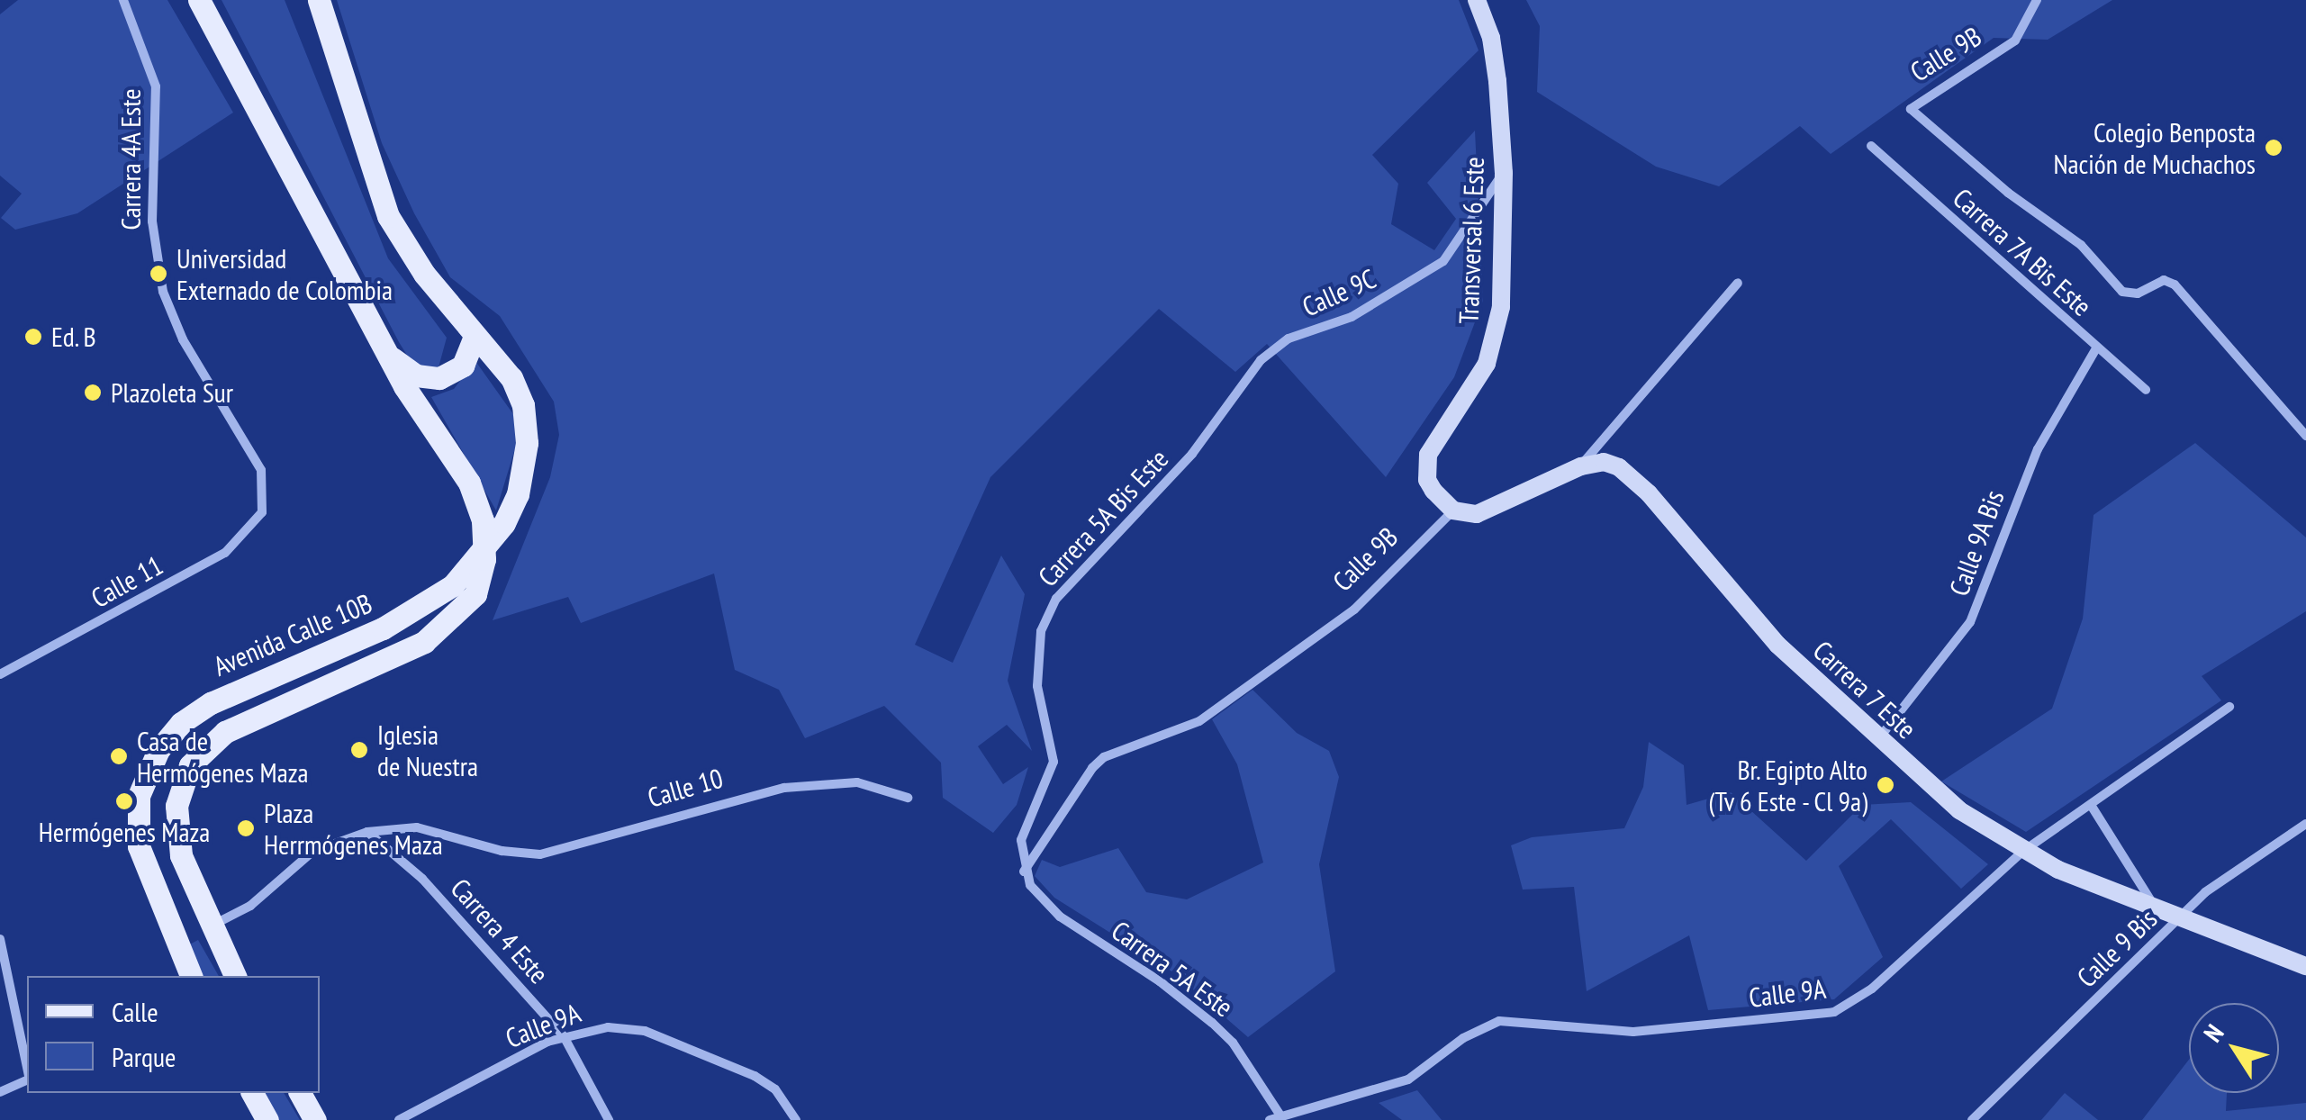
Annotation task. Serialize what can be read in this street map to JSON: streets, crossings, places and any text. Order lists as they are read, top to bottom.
{
  "streets": {
    "main road": ["Avenida Calle 10B"],
    "street": [
      "Calle 9B",
      "Carrera 4A Este",
      "Transversal 6 Este",
      "Carrera 7A Bis Este",
      "Calle 9C",
      "Carrera 5A Bis Este",
      "Calle 9A Bis",
      "Calle 11",
      "Carrera 7 Este",
      "Calle 10",
      "Carrera 4 Este",
      "Calle 9 Bis",
      "Carrera 5A Este",
      "Calle 9A"
    ]
  },
  "crossings": [
    ["Calle 9B", "Transversal 6 Este"],
    ["Calle 9B", "Carrera 5A Bis Este"],
    ["Calle 9B", "Carrera 5A Este"],
    ["Carrera 4A Este", "Calle 11"],
    ["Transversal 6 Este", "Calle 9C"],
    ["Carrera 7A Bis Este", "Calle 9A Bis"],
    ["Calle 9C", "Carrera 5A Bis Este"],
    ["Carrera 5A Bis Este", "Carrera 5A Este"],
    ["Calle 9A Bis", "Carrera 7 Este"],
    ["Carrera 7 Este", "Calle 9 Bis"],
    ["Carrera 7 Este", "Calle 9A"],
    ["Calle 10", "Carrera 4 Este"],
    ["Carrera 4 Este", "Calle 9A"],
    ["Carrera 5A Este", "Calle 9A"]
  ],
  "places": [
    "Colegio Benposta Nación de Muchachos",
    "Universidad Externado de Colombia",
    "Ed. B",
    "Plazoleta Sur",
    "Iglesia de Nuestra",
    "Casa de Hermógenes Maza",
    "Br. Egipto Alto (Tv 6 Este - Cl 9a)",
    "Hermógenes Maza",
    "Plaza Herrmógenes Maza"
  ],
  "legend": ["Calle", "Parque"],
  "north": "top left"
}
